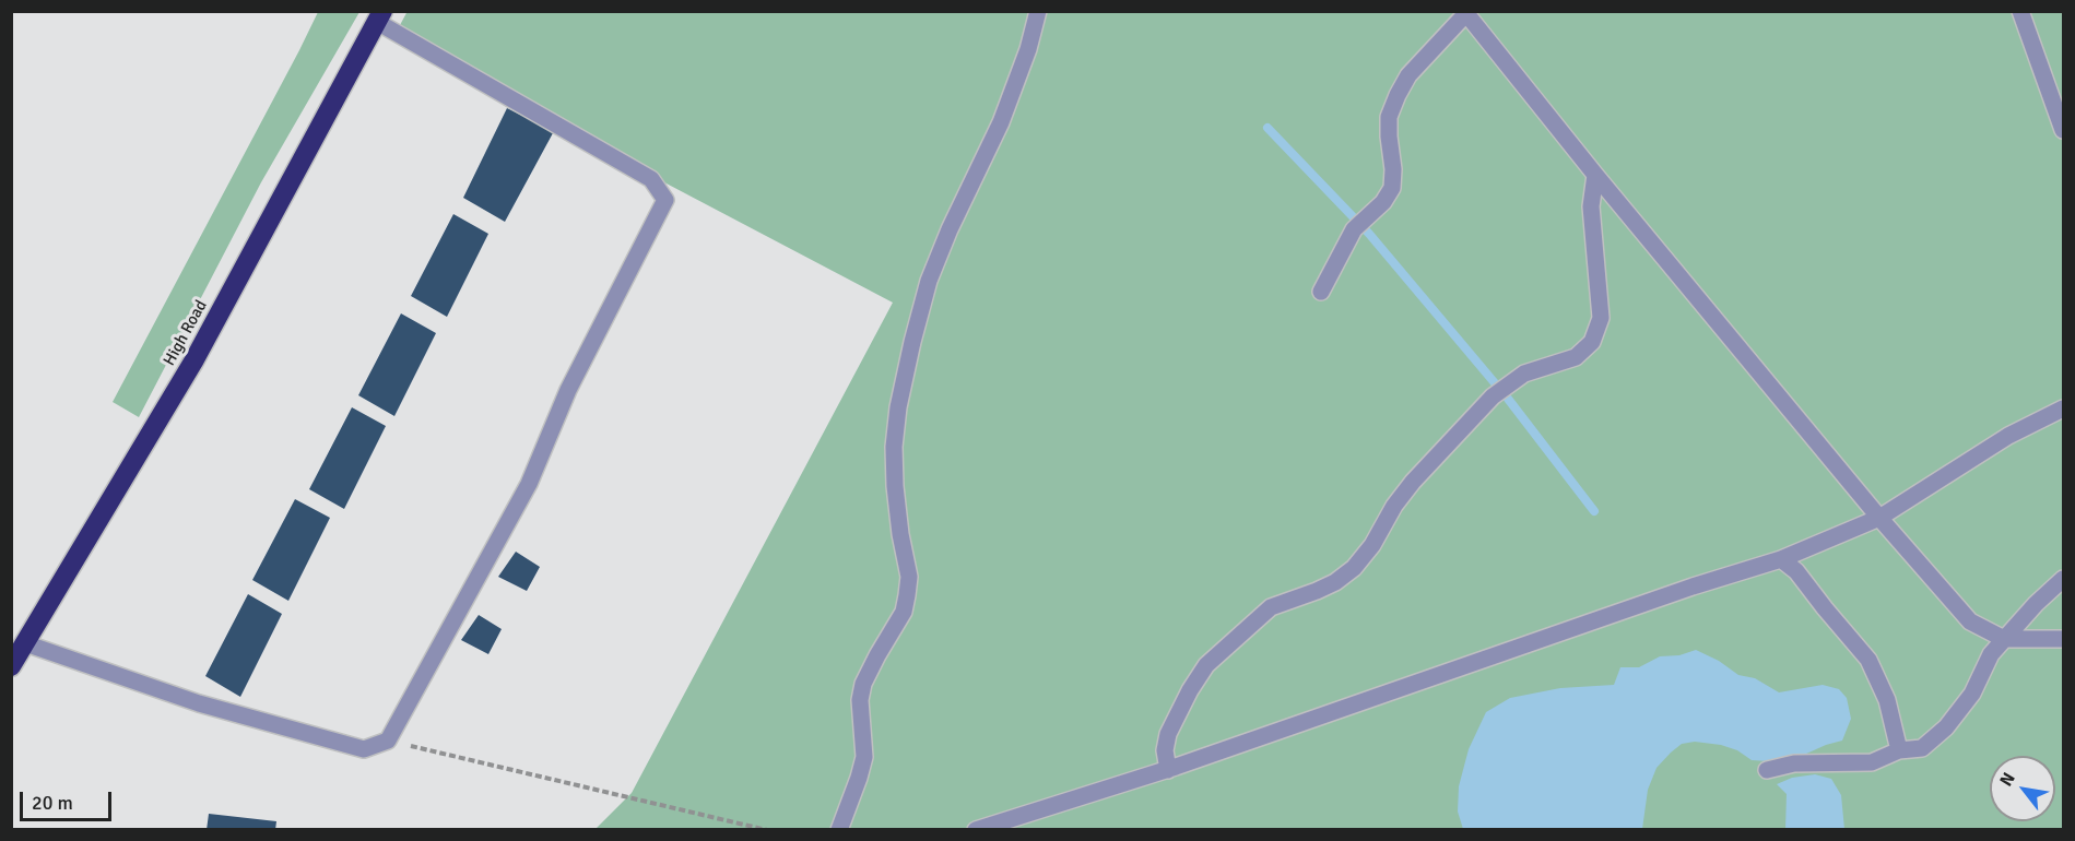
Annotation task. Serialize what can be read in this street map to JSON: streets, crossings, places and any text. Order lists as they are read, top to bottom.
{
  "streets": {
    "highway": ["High Road"]
  },
  "scale_bar": "20 m",
  "north": "top left"
}
